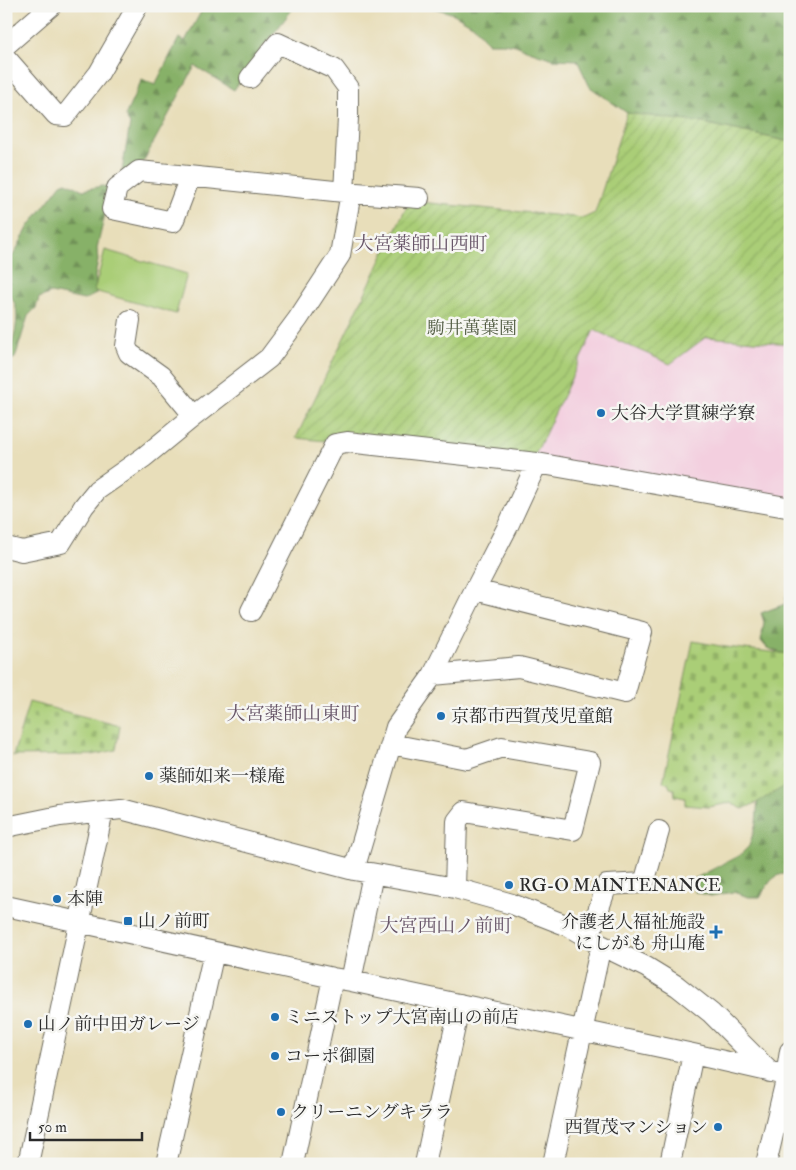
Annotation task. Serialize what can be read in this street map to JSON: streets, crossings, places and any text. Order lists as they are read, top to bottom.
{
  "districts": ["大宮薬師山西町", "大宮薬師山東町", "大宮西山ノ前町"],
  "parks": ["駒井萬葉園"],
  "places": {
    "other": [
      "大谷大学貫練学寮",
      "京都市西賀茂児童館",
      "薬師如来一様庵",
      "RG-O MAINTENANCE",
      "本陣",
      "ミニストップ大宮南山の前店",
      "山ノ前中田ガレージ",
      "コーポ御園",
      "クリーニングキララ",
      "西賀茂マンション"
    ],
    "transit": ["山ノ前町"],
    "health": ["介護老人福祉施設 にしがも 舟山庵"]
  },
  "scale_bar": "50 m"
}
